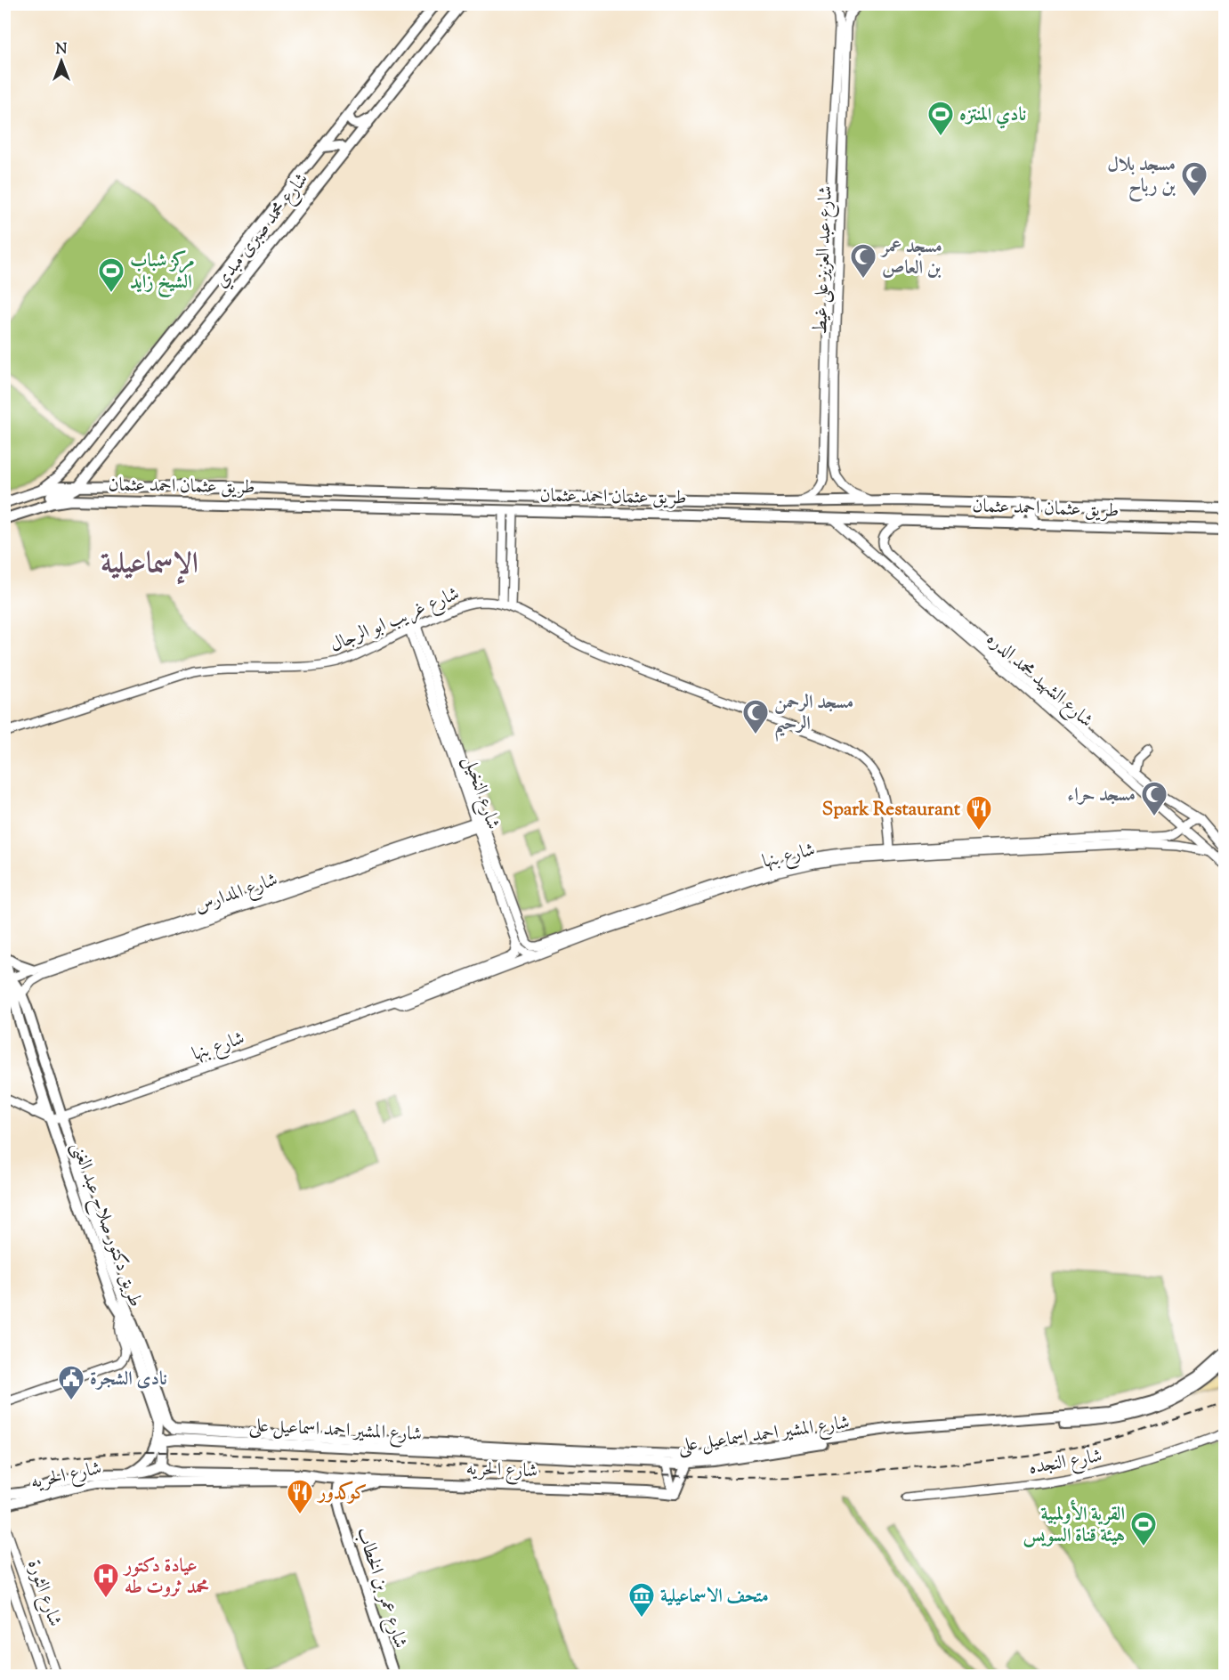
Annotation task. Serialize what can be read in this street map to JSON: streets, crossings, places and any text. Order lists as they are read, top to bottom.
{
  "streets": {
    "main road": [
      "شارع محمد صبرى مبدي",
      "شارع عبد العزيز على غيط",
      "طريق عثمان احمد عثمان",
      "شارع غريب ابو الرجال",
      "شارع الشهيد محمد الدره",
      "شارع النخيل",
      "شارع بنها",
      "شارع المدارس",
      "طريق دكتور صلاح عبد الغنى",
      "شارع المشير احمد اسماعيل على",
      "شارع النجده",
      "شارع الحريه",
      "شارع عمر بن الخطاب",
      "شارع الثورة"
    ]
  },
  "crossings": [
    ["شارع محمد صبرى مبدي", "طريق عثمان احمد عثمان"],
    ["شارع عبد العزيز على غيط", "طريق عثمان احمد عثمان"],
    ["طريق عثمان احمد عثمان", "شارع الشهيد محمد الدره"],
    ["شارع غريب ابو الرجال", "شارع النخيل"],
    ["شارع غريب ابو الرجال", "شارع بنها"],
    ["شارع الشهيد محمد الدره", "شارع بنها"],
    ["شارع النخيل", "شارع بنها"],
    ["شارع النخيل", "شارع المدارس"],
    ["شارع بنها", "طريق دكتور صلاح عبد الغنى"],
    ["شارع المدارس", "طريق دكتور صلاح عبد الغنى"],
    ["طريق دكتور صلاح عبد الغنى", "شارع المشير احمد اسماعيل على"],
    ["طريق دكتور صلاح عبد الغنى", "شارع الحريه"],
    ["شارع الحريه", "شارع عمر بن الخطاب"]
  ],
  "districts": ["الإسماعيلية"],
  "places": {
    "sports": ["نادي المنتزه", "مركز شباب الشيخ زايد", "القرية الأولمبية هيئة قناة السويس"],
    "mosque": [
      "مسجد بلال بن رباح",
      "مسجد عمر بن العاص",
      "مسجد الرحمن الرحيم",
      "مسجد حراء"
    ],
    "restaurant": ["Spark Restaurant", "كوكدور"],
    "public building": ["نادى الشجرة"],
    "hospital": ["عيادة دكتور محمد ثروت طه"],
    "museum": ["متحف الاسماعيلية"]
  },
  "north": "top"
}
